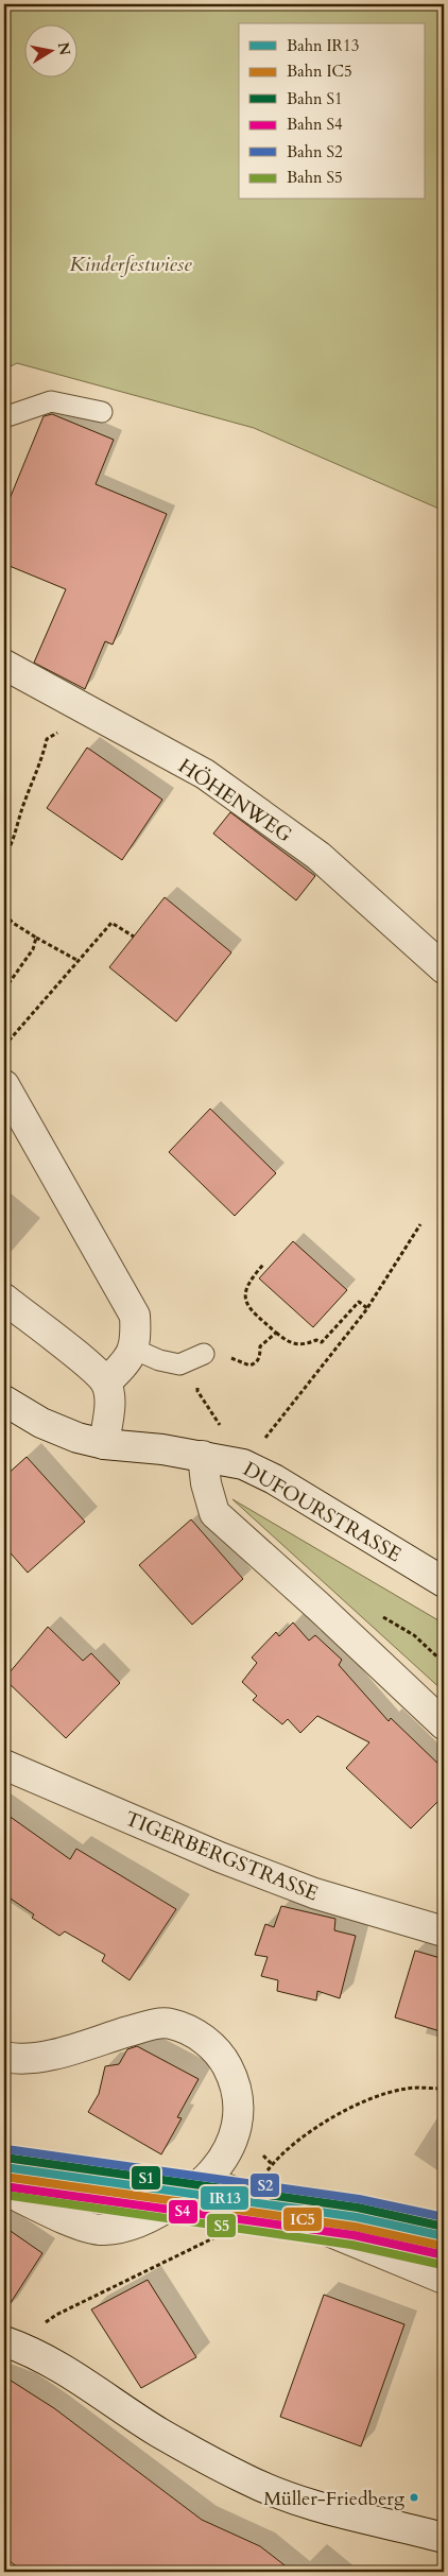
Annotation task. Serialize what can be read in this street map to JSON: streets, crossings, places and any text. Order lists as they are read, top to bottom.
{
  "streets": {
    "street": ["HÖHENWEG", "DUFOURSTRASSE", "TIGERBERGSTRASSE"]
  },
  "parks": ["Kinderfestwiese"],
  "places": ["Müller-Friedberg"],
  "lines": [
    "rail line S2",
    "rail line S1",
    "rail line IR13",
    "rail line IC5",
    "rail line S4",
    "rail line S5"
  ],
  "legend": [
    "Bahn IR13",
    "Bahn IC5",
    "Bahn S1",
    "Bahn S4",
    "Bahn S2",
    "Bahn S5"
  ],
  "north": "right"
}
